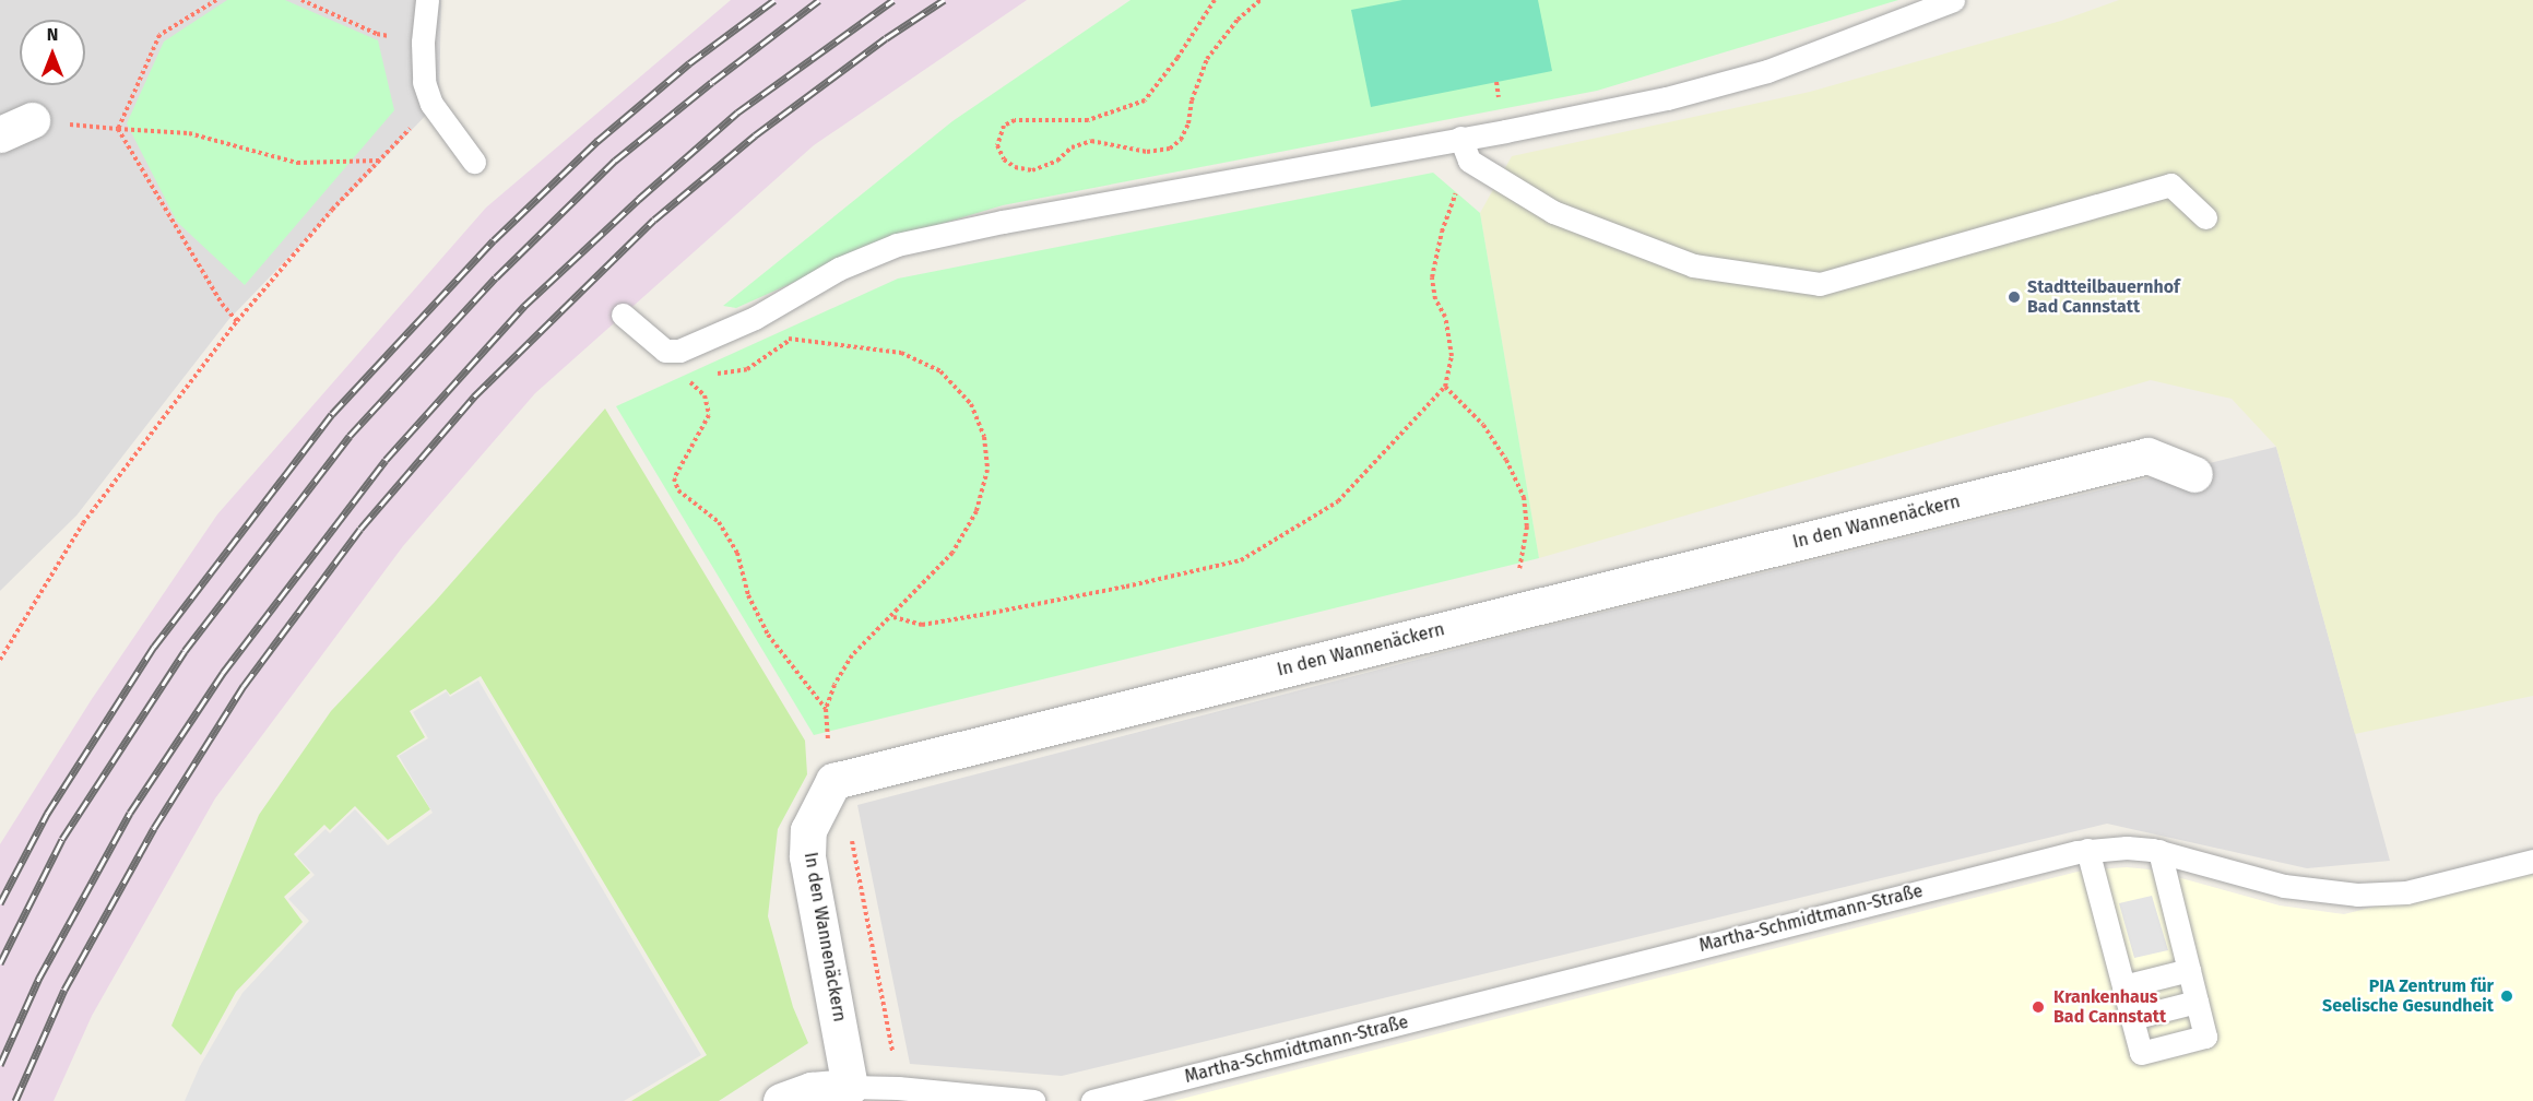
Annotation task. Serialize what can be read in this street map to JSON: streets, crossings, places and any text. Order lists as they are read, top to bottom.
{
  "streets": {
    "street": ["In den Wannenäckern"],
    "lane": ["Martha-Schmidtmann-Straße"]
  },
  "places": ["Stadtteilbauernhof Bad Cannstatt", "PIA Zentrum für Seelische Gesundheit", "Krankenhaus Bad Cannstatt"],
  "north": "top"
}
